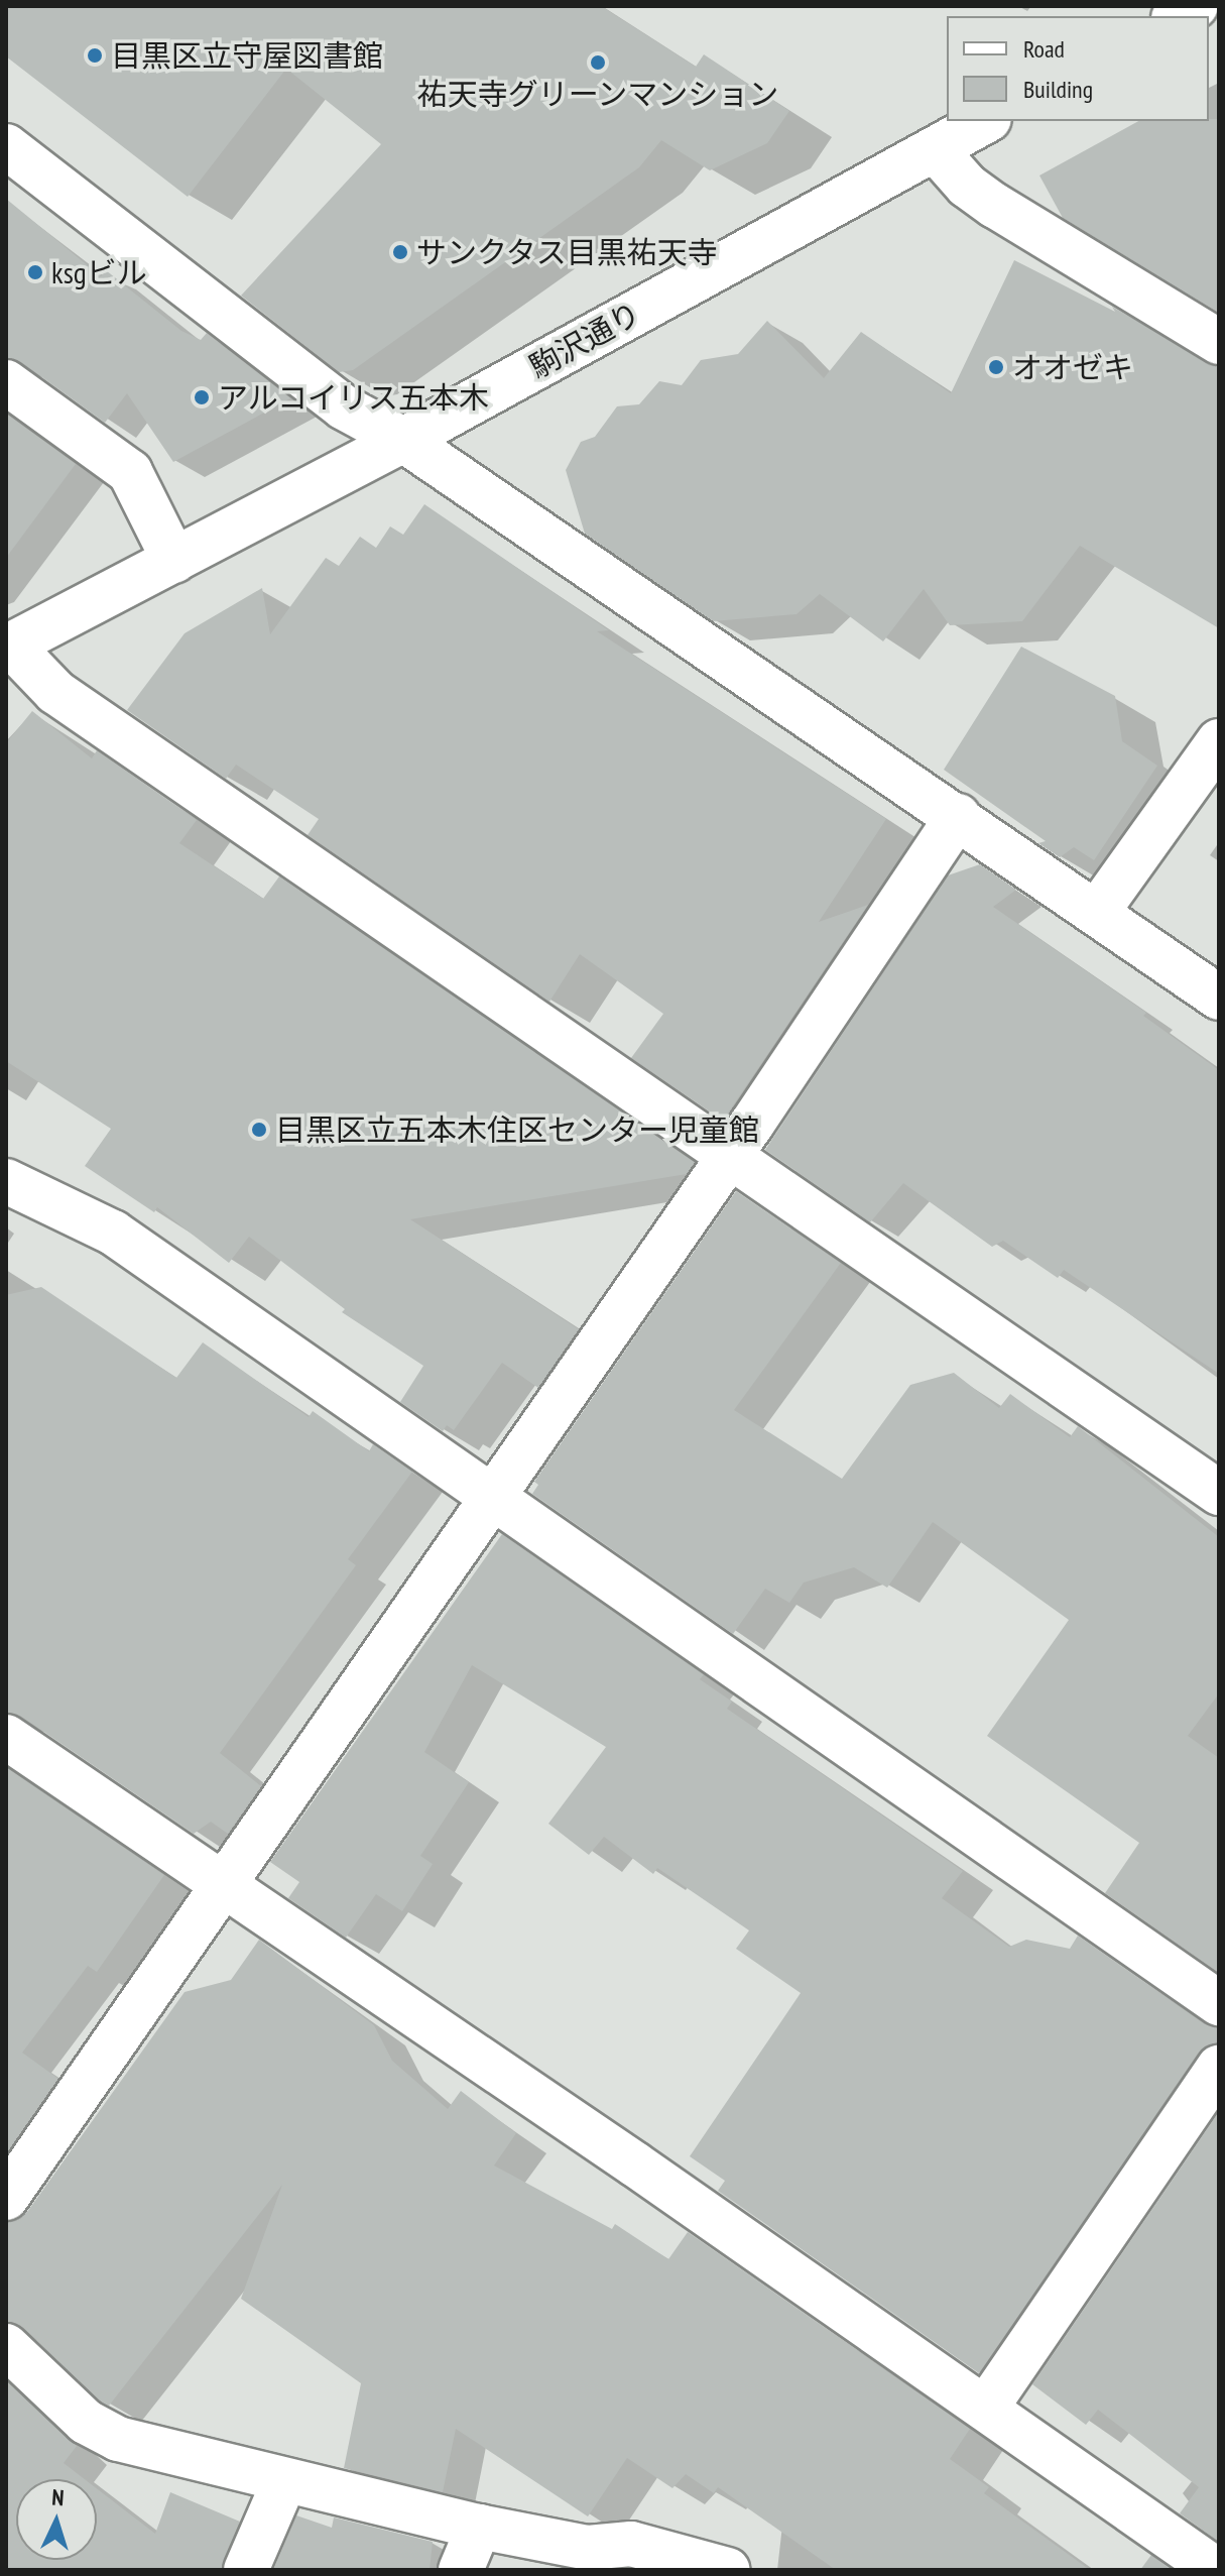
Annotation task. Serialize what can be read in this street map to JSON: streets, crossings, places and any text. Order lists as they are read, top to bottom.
{
  "streets": {
    "street": ["駒沢通り"]
  },
  "places": [
    "目黒区立守屋図書館",
    "祐天寺グリーンマンション",
    "サンクタス目黒祐天寺",
    "ksgビル",
    "オオゼキ",
    "アルコイリス五本木",
    "目黒区立五本木住区センター児童館"
  ],
  "legend": ["Road", "Building"],
  "north": "top"
}
